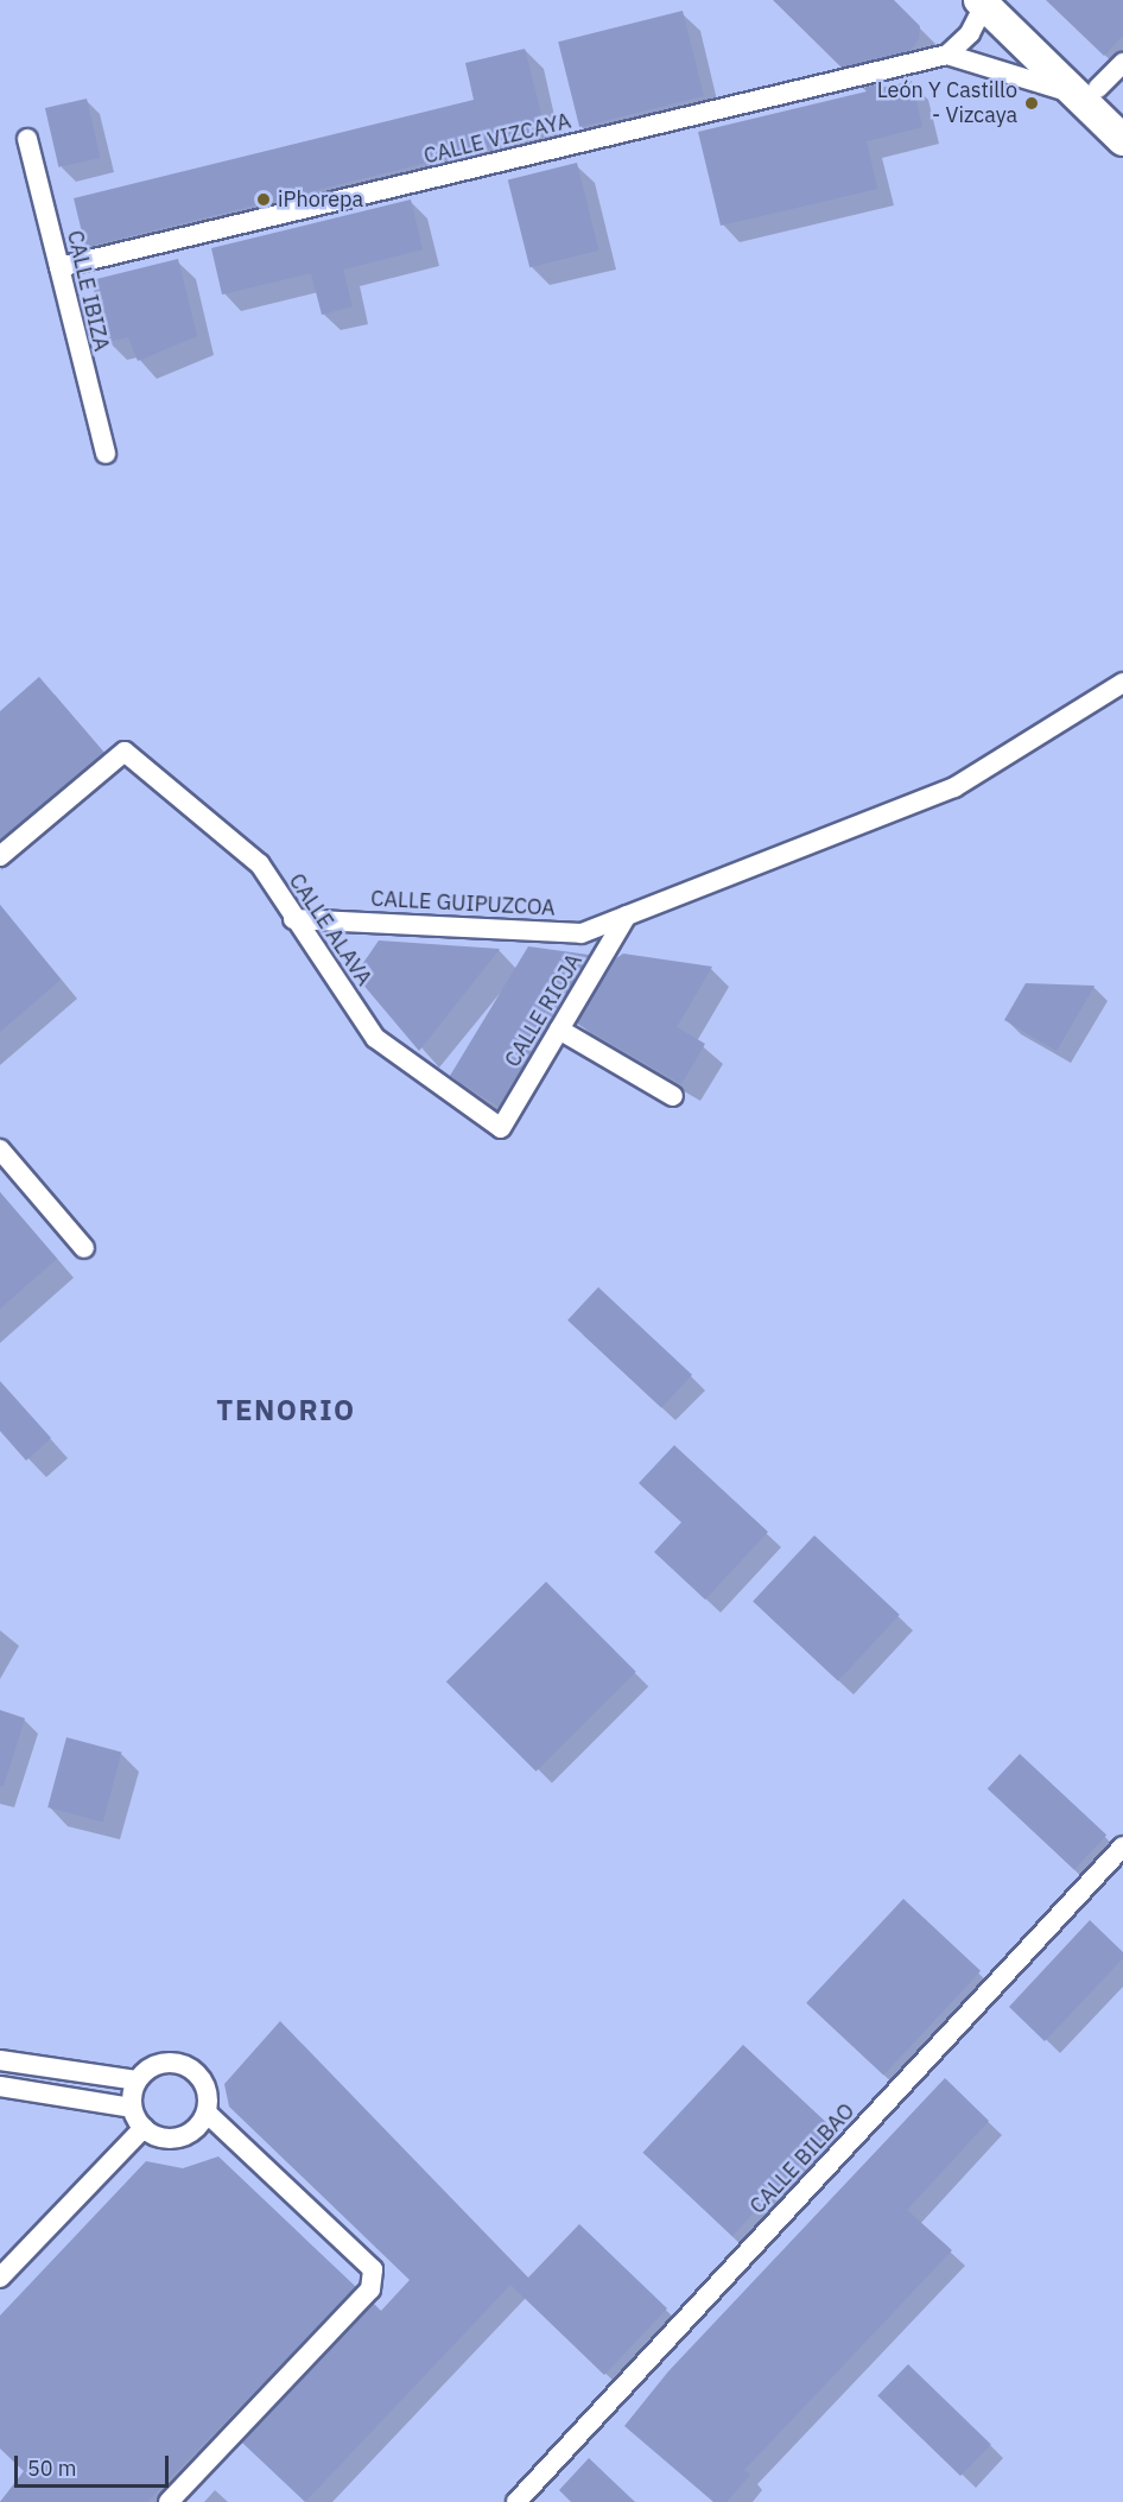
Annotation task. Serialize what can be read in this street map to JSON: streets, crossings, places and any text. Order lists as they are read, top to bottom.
{
  "streets": {
    "street": [
      "CALLE VIZCAYA",
      "CALLE IBIZA",
      "CALLE GUIPUZCOA",
      "CALLE ALAVA",
      "CALLE RIOJA",
      "CALLE BILBAO"
    ]
  },
  "crossings": [
    ["CALLE VIZCAYA", "CALLE IBIZA"],
    ["CALLE GUIPUZCOA", "CALLE ALAVA"],
    ["CALLE GUIPUZCOA", "CALLE RIOJA"],
    ["CALLE ALAVA", "CALLE RIOJA"]
  ],
  "districts": ["TENORIO"],
  "places": ["León Y Castillo - Vizcaya", "iPhorepa"],
  "scale_bar": "50 m"
}
